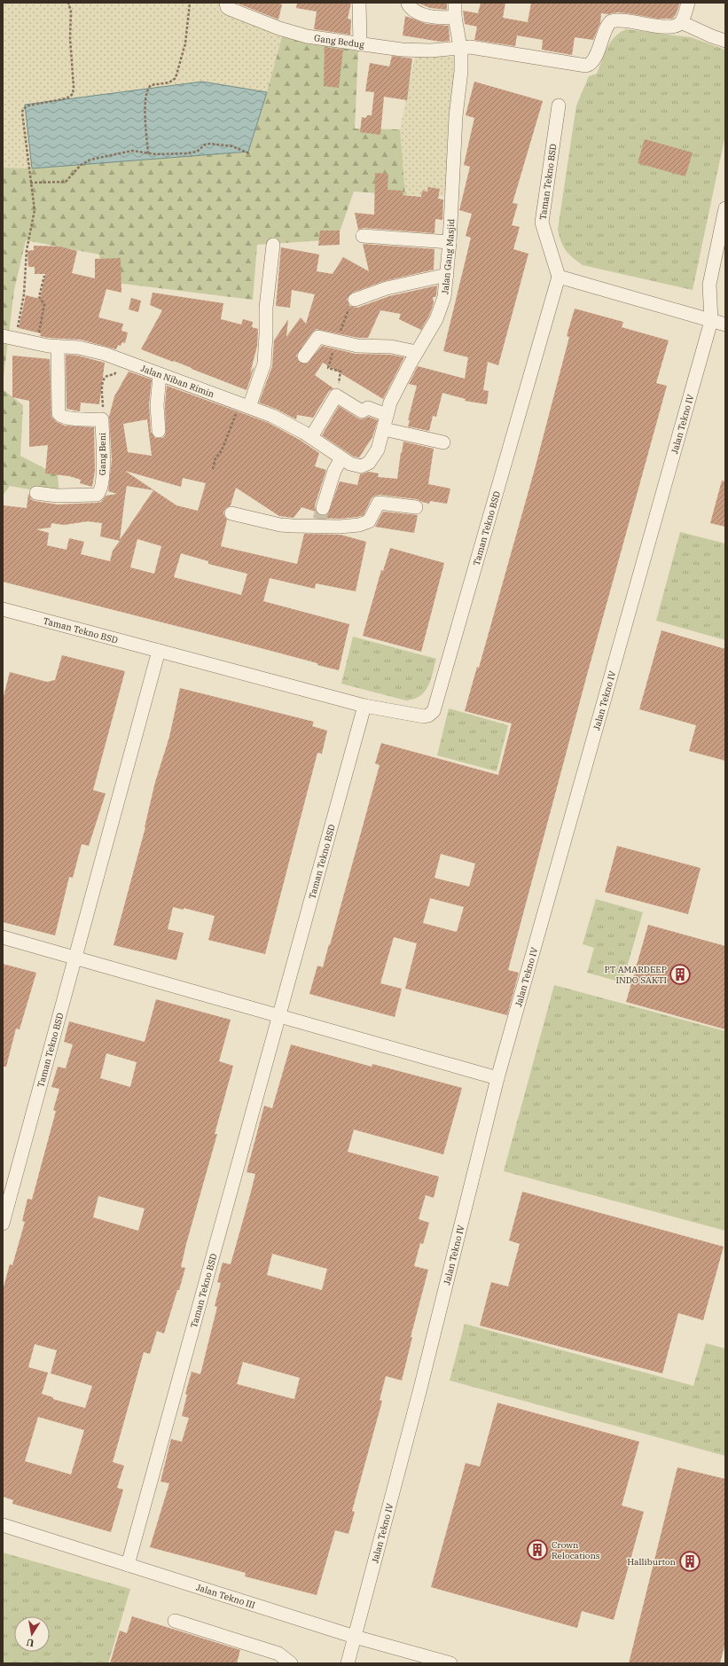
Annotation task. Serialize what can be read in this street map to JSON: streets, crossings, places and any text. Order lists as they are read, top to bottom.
{
  "streets": {
    "street": [
      "Gang Bedug",
      "Taman Tekno BSD",
      "Jalan Gang Masjid",
      "Jalan Niban Rimin",
      "Jalan Tekno IV",
      "Gang Beni",
      "Jalan Tekno III"
    ]
  },
  "crossings": [
    ["Gang Bedug", "Jalan Gang Masjid"],
    ["Taman Tekno BSD", "Jalan Tekno III"],
    ["Jalan Gang Masjid", "Jalan Niban Rimin"],
    ["Jalan Niban Rimin", "Gang Beni"],
    ["Jalan Tekno IV", "Jalan Tekno III"]
  ],
  "places": {
    "building": ["PT AMARDEEP INDO SAKTI", "Crown Relocations", "Halliburton"]
  },
  "north": "bottom"
}
